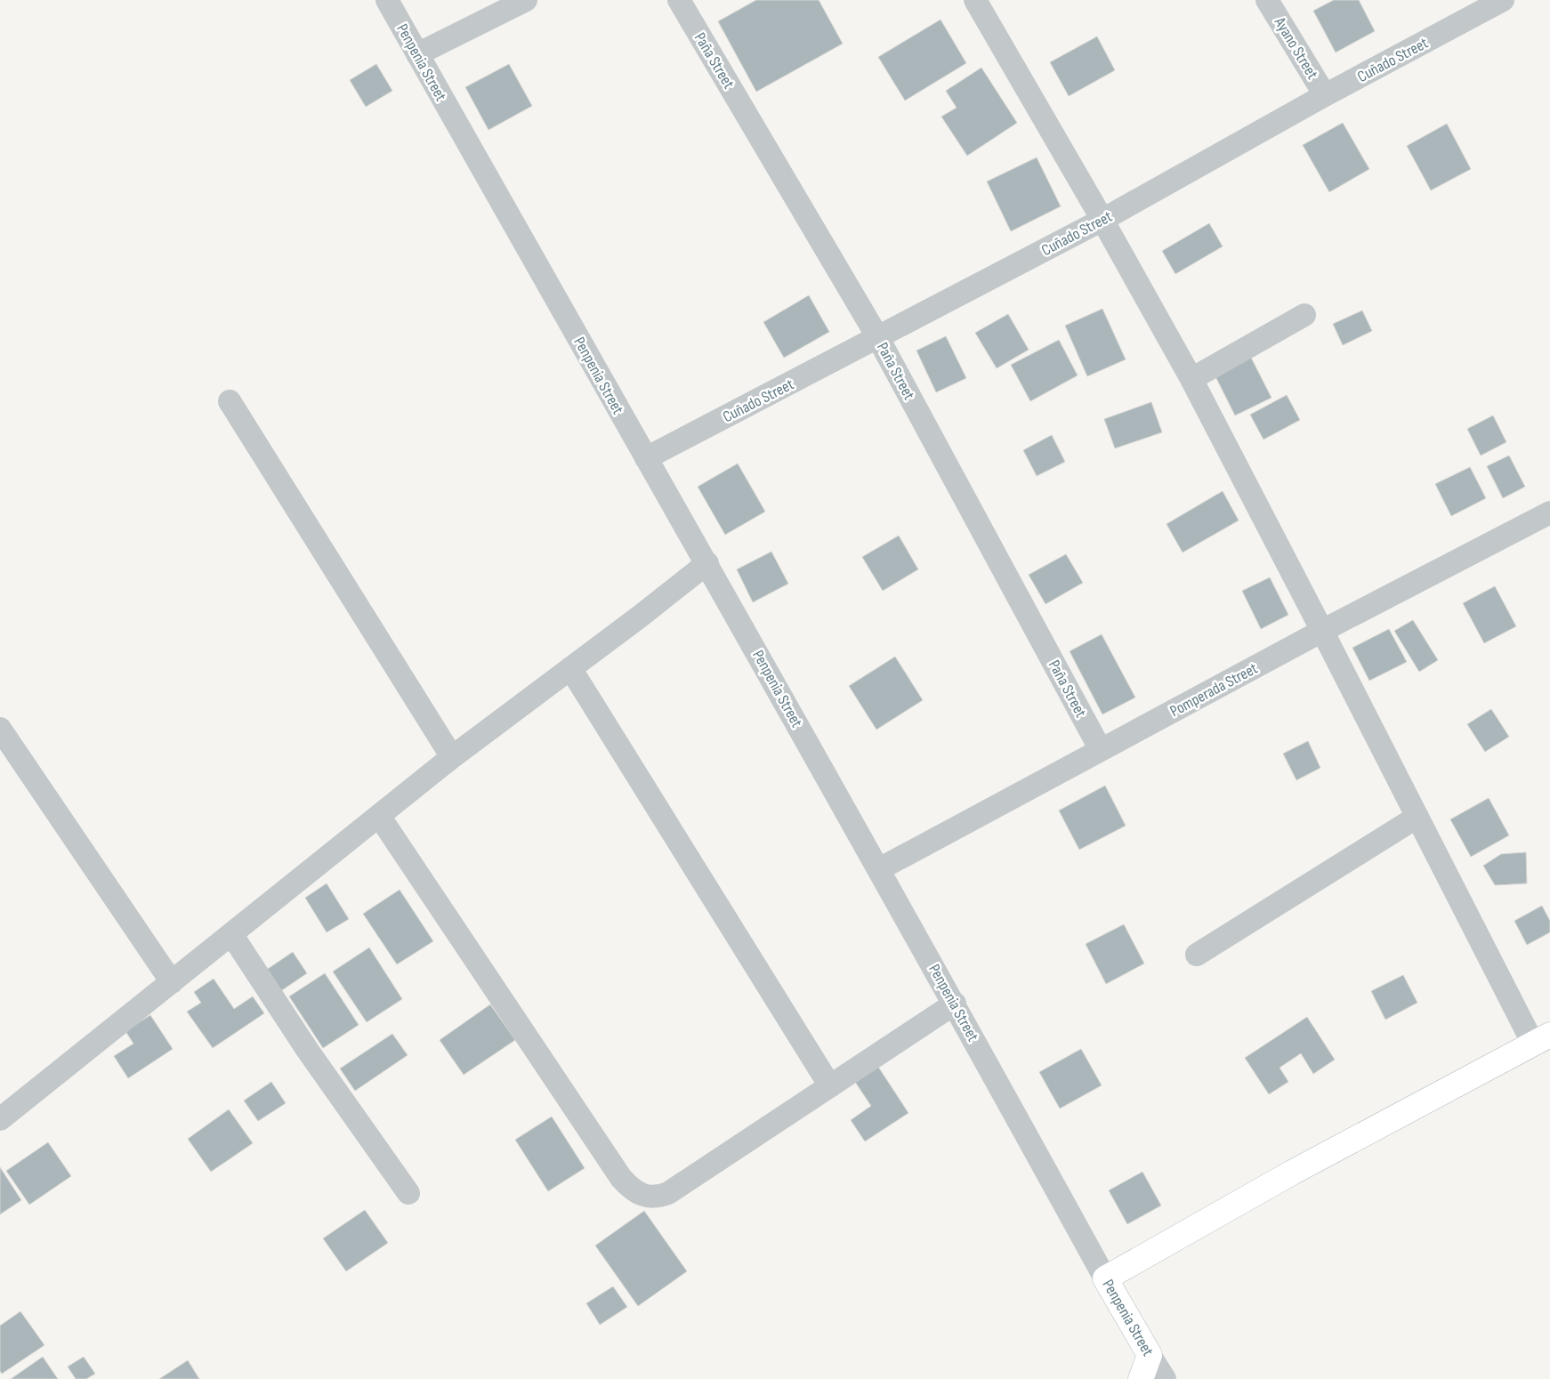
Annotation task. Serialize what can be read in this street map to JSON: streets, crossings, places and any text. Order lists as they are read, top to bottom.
{
  "streets": {
    "street": [
      "Ayano Street",
      "Cuñado Street",
      "Paña Street",
      "Penpenia Street",
      "Pomperada Street"
    ]
  },
  "crossings": [
    ["Ayano Street", "Cuñado Street"],
    ["Cuñado Street", "Paña Street"],
    ["Cuñado Street", "Penpenia Street"],
    ["Paña Street", "Pomperada Street"],
    ["Penpenia Street", "Pomperada Street"]
  ]
}
